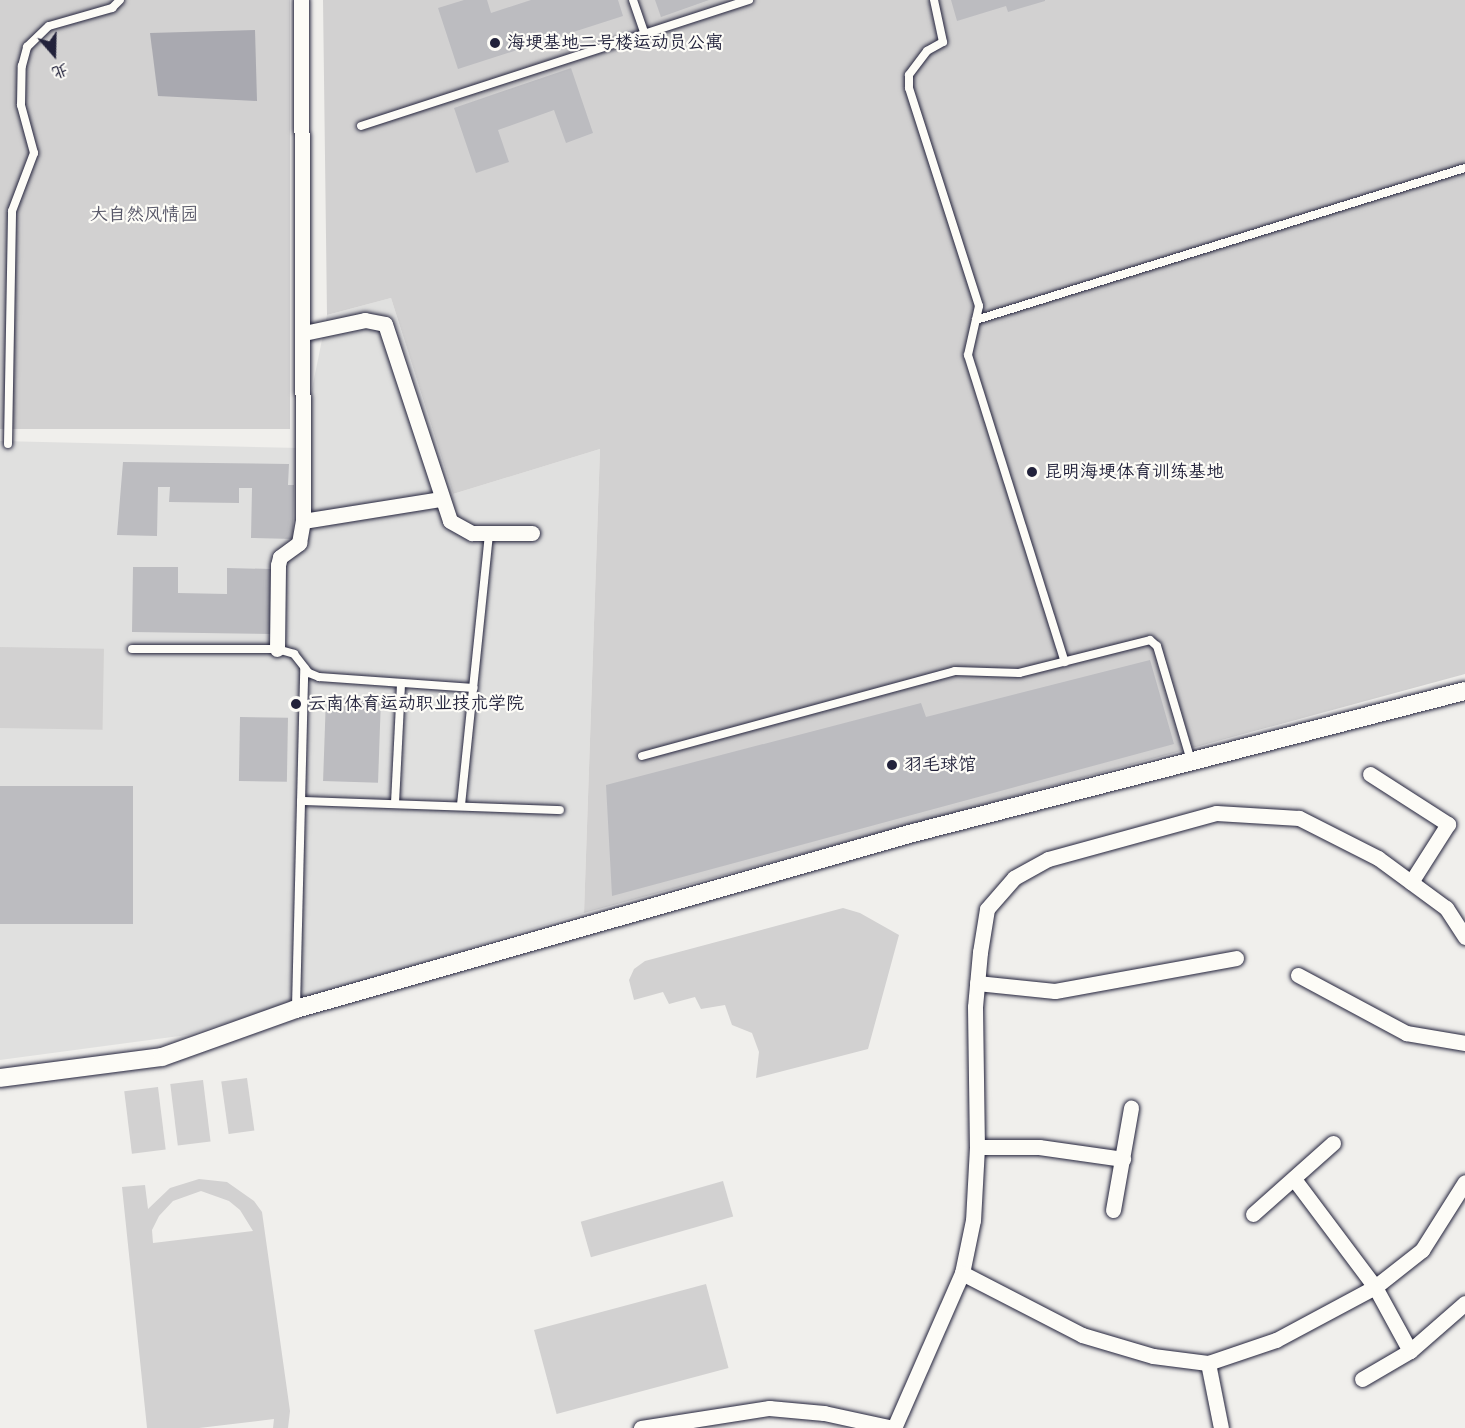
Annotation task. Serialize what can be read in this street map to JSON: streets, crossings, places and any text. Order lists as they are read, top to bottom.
{
  "parks": ["大自然风情园"],
  "places": [
    "海埂基地二号楼运动员公寓",
    "昆明海埂体育训练基地",
    "云南体育运动职业技术学院",
    "羽毛球馆"
  ],
  "north": "bottom"
}
